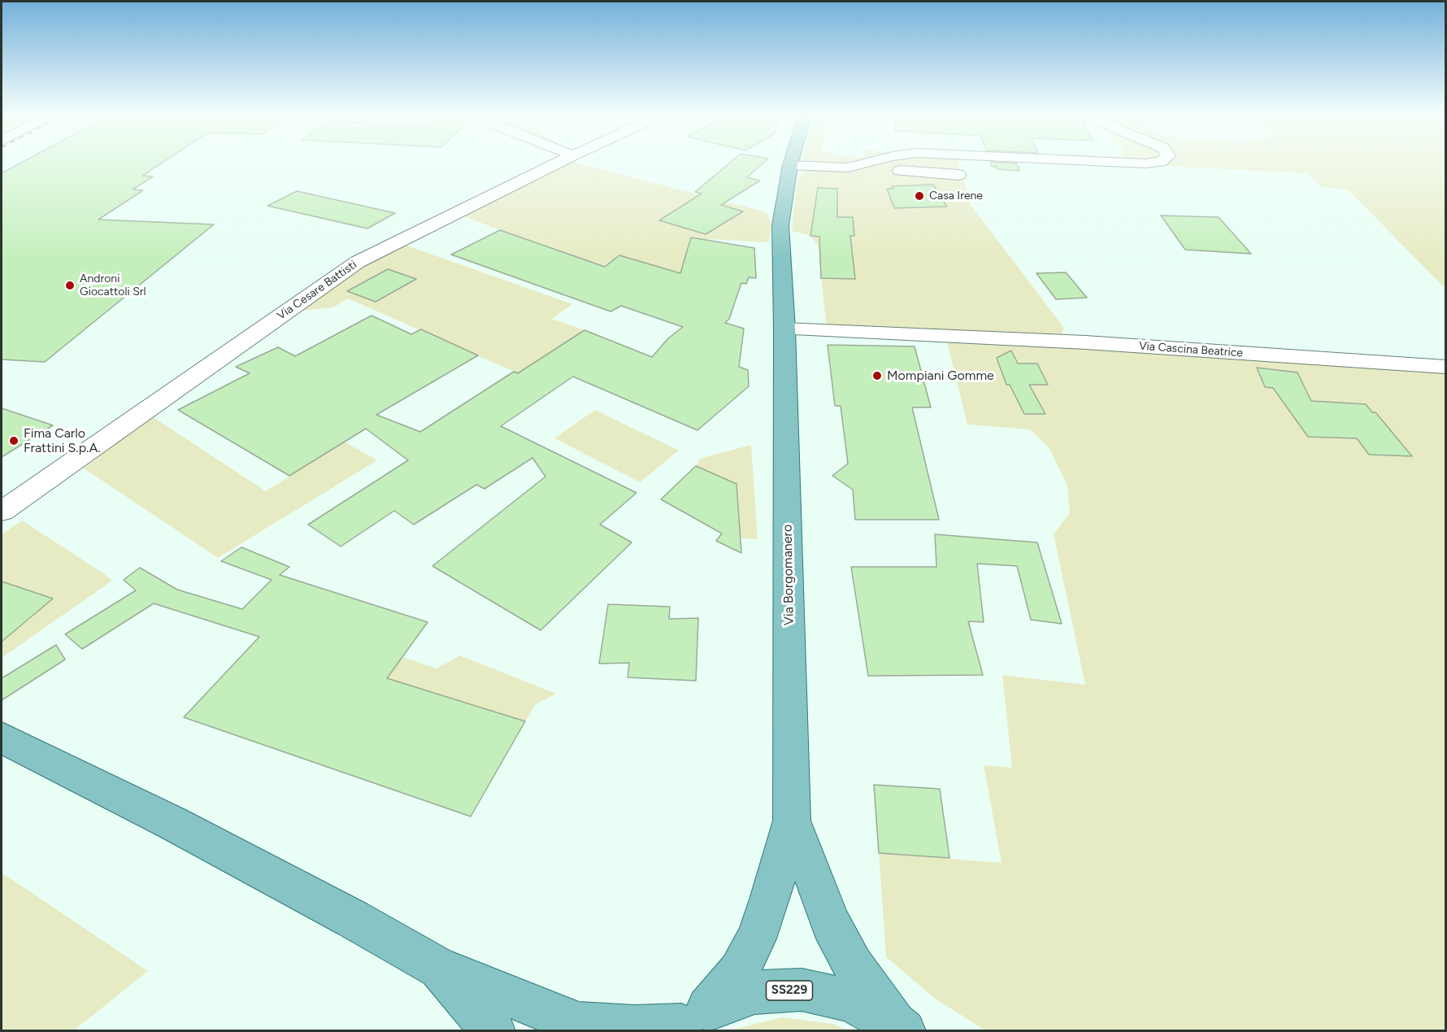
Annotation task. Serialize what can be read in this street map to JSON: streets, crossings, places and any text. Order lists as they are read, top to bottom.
{
  "streets": {
    "main road": ["Via Borgomanero", "SS229"],
    "street": ["Via Cesare Battisti", "Via Cascina Beatrice"]
  },
  "crossings": [
    ["Via Cascina Beatrice", "Via Borgomanero"],
    ["Via Borgomanero", "SS229"]
  ],
  "places": [
    "Casa Irene",
    "Androni Giocattoli Srl",
    "Mompiani Gomme",
    "Fima Carlo Frattini S.p.A."
  ]
}
